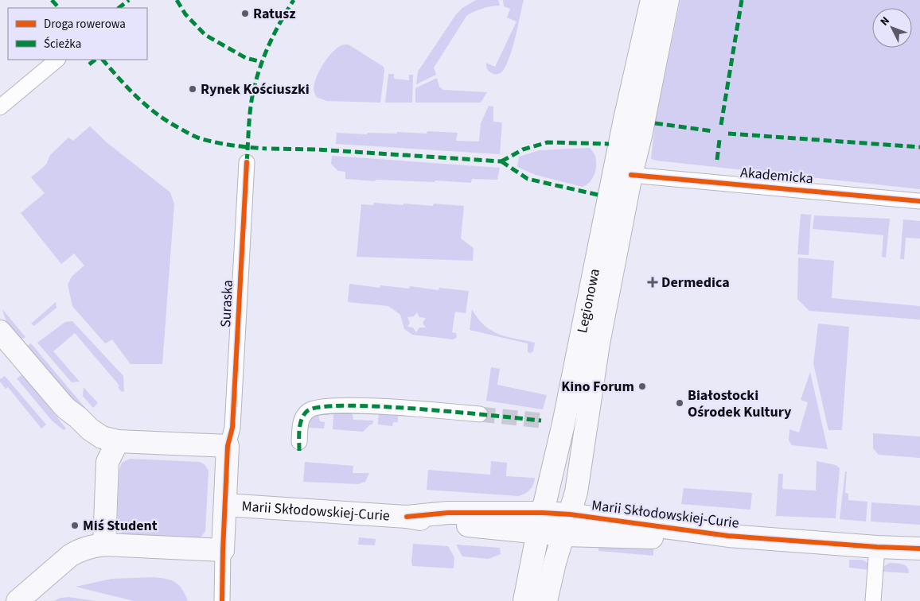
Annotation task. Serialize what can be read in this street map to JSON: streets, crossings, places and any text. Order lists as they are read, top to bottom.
{
  "streets": {
    "street": [
      "Akademicka",
      "Legionowa",
      "Suraska",
      "Marii Skłodowskiej-Curie"
    ]
  },
  "crossings": [
    ["Akademicka", "Legionowa"],
    ["Legionowa", "Marii Skłodowskiej-Curie"]
  ],
  "places": {
    "other": [
      "Ratusz",
      "Rynek Kościuszki",
      "Kino Forum",
      "Białostocki Ośrodek Kultury",
      "Miś Student"
    ],
    "health": ["Dermedica"]
  },
  "legend": ["Droga rowerowa", "Ścieżka"],
  "north": "top left"
}
